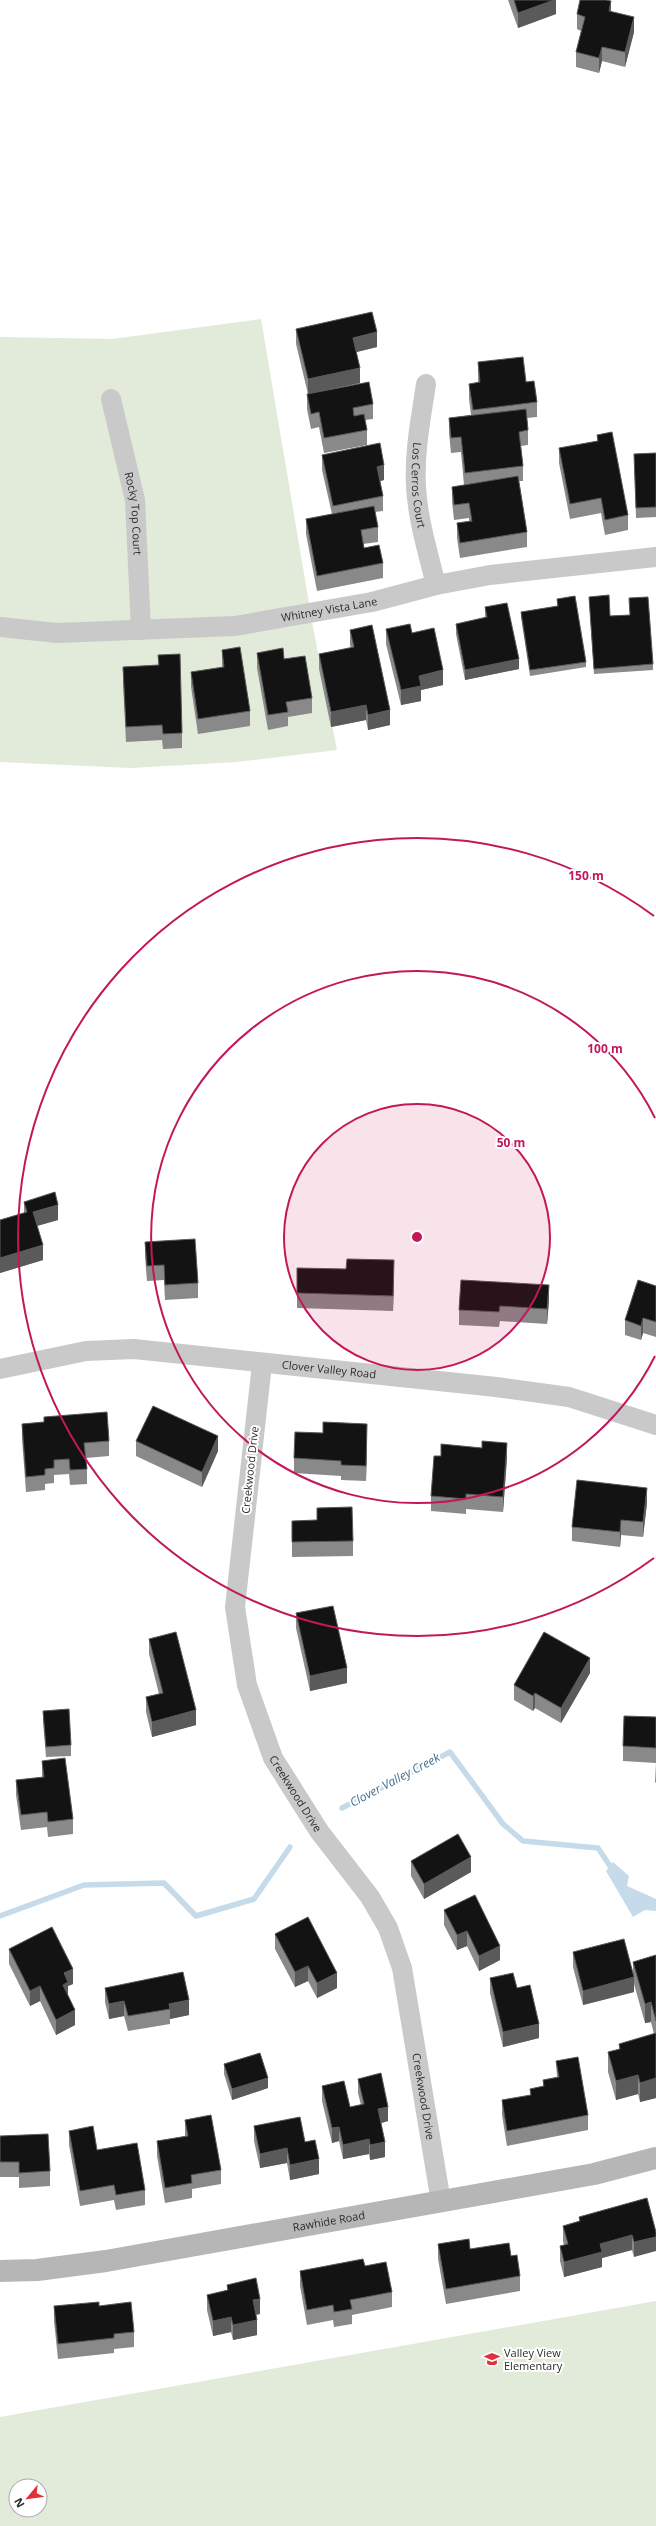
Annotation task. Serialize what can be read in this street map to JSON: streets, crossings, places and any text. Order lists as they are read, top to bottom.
{
  "streets": {
    "street": [
      "Los Cerros Court",
      "Rocky Top Court",
      "Whitney Vista Lane",
      "Clover Valley Road",
      "Creekwood Drive",
      "Rawhide Road"
    ]
  },
  "crossings": [
    ["Los Cerros Court", "Whitney Vista Lane"],
    ["Rocky Top Court", "Whitney Vista Lane"],
    ["Clover Valley Road", "Creekwood Drive"],
    ["Creekwood Drive", "Rawhide Road"]
  ],
  "water": ["Clover Valley Creek"],
  "places": {
    "school or university": ["Valley View Elementary"]
  },
  "north": "bottom left",
  "rings": ["150 m", "100 m", "50 m"]
}
